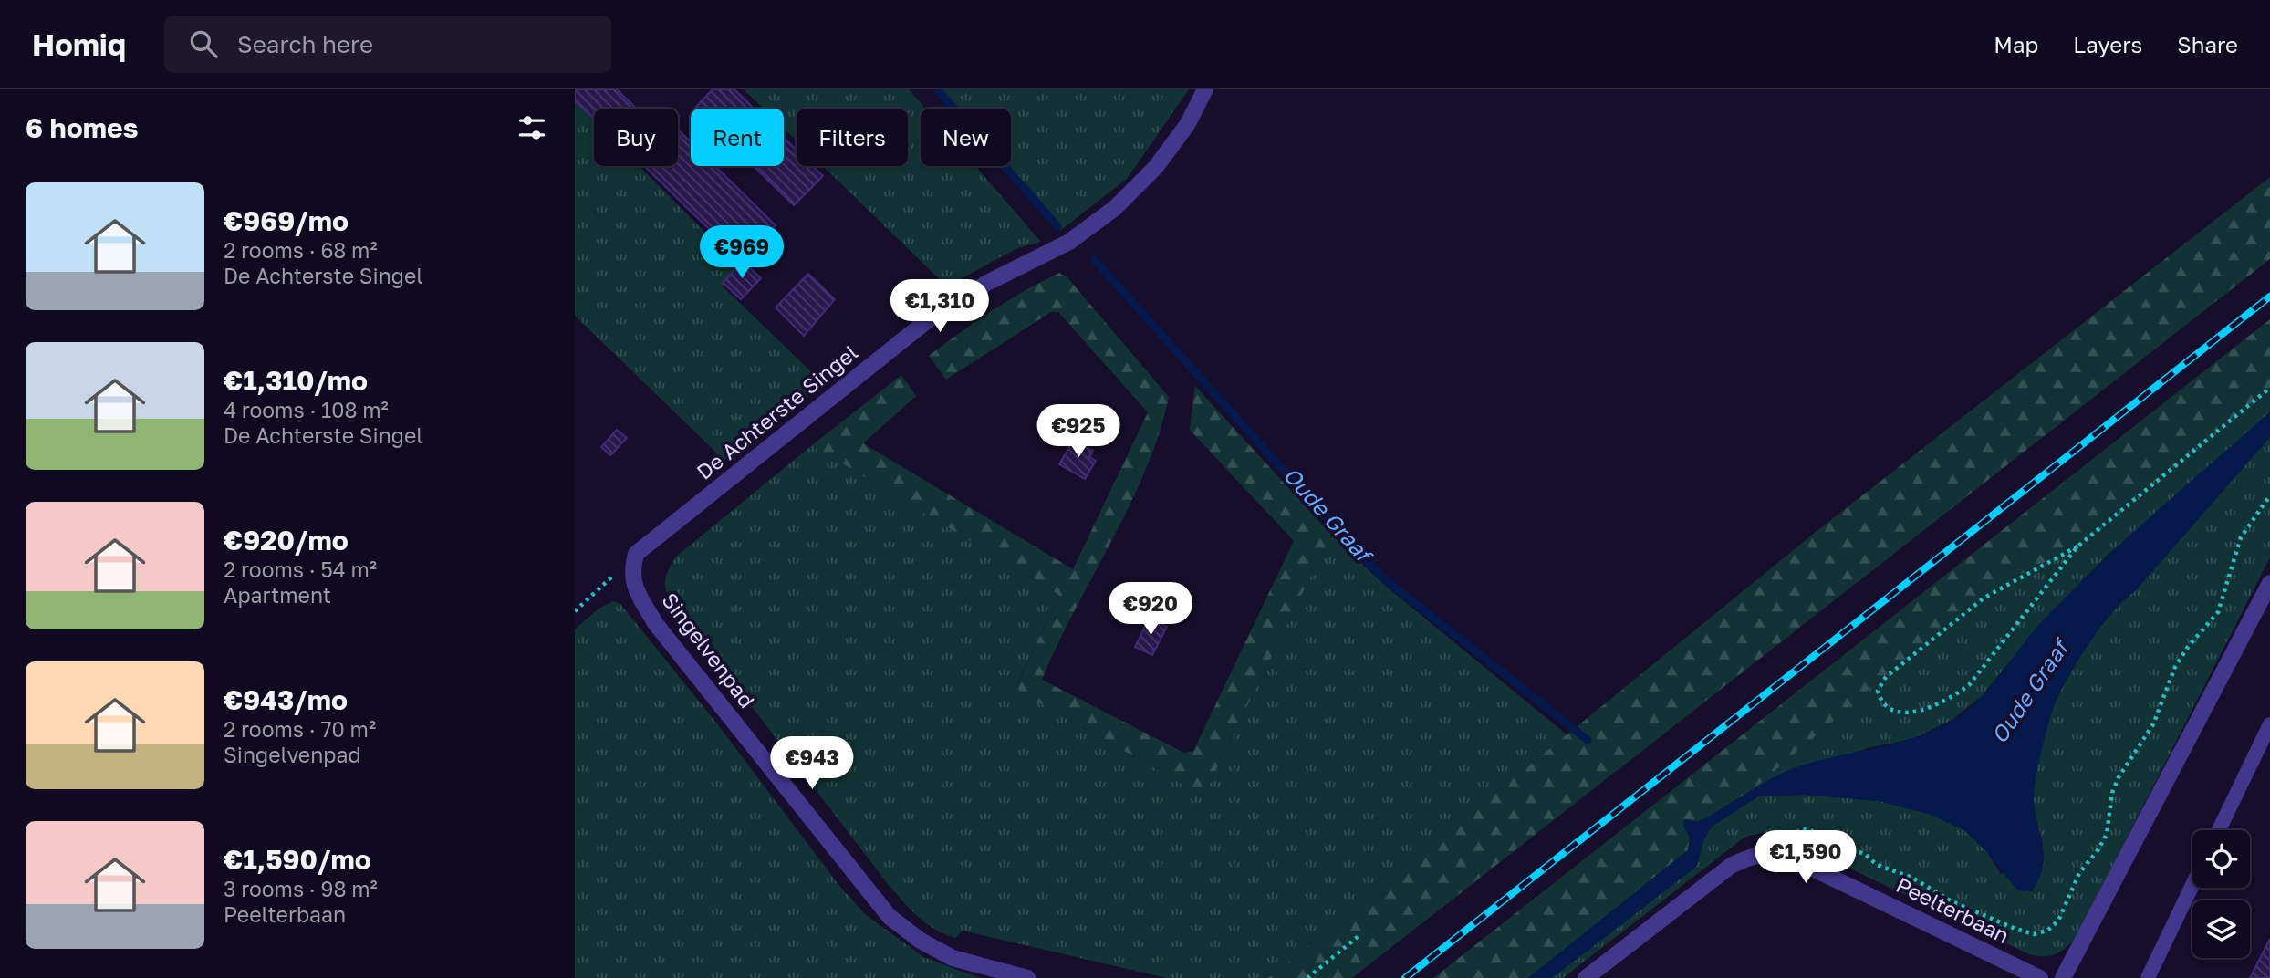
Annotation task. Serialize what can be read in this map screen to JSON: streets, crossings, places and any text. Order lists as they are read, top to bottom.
{
  "streets": {
    "street": ["De Achterste Singel", "Singelvenpad", "Peelterbaan"]
  },
  "crossings": [
    ["De Achterste Singel", "Singelvenpad"]
  ],
  "water": ["Oude Graaf"],
  "page": {
    "header": "Homiq",
    "search": "Search here",
    "nav": ["Map", "Layers", "Share"],
    "heading": "6 homes",
    "chip": [
      "Buy",
      "Rent",
      "Filters",
      "New"
    ],
    "list": [
      {
        "name": "€969/mo",
        "note": "2 rooms · 68 m² · De Achterste Singel"
      },
      {
        "name": "€1,310/mo",
        "note": "4 rooms · 108 m² · De Achterste Singel"
      },
      {
        "name": "€920/mo",
        "note": "2 rooms · 54 m² · Apartment"
      },
      {
        "name": "€943/mo",
        "note": "2 rooms · 70 m² · Singelvenpad"
      },
      {
        "name": "€1,590/mo",
        "note": "3 rooms · 98 m² · Peelterbaan"
      }
    ],
    "price": [
      "€969",
      "€1,310",
      "€925",
      "€920",
      "€943",
      "€1,590"
    ]
  }
}
